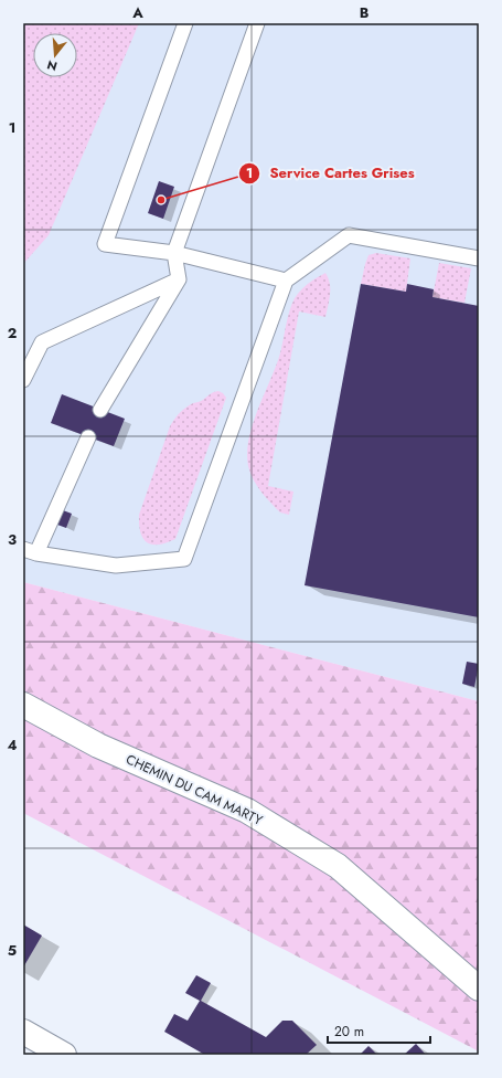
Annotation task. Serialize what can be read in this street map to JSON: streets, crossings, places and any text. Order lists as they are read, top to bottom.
{
  "streets": {
    "street": ["CHEMIN DU CAM MARTY"]
  },
  "places": ["Service Cartes Grises"],
  "scale_bar": "20 m",
  "north": "bottom",
  "grid": {
    "columns": ["A", "B"],
    "rows": [
      "1",
      "2",
      "3",
      "4",
      "5"
    ]
  }
}
